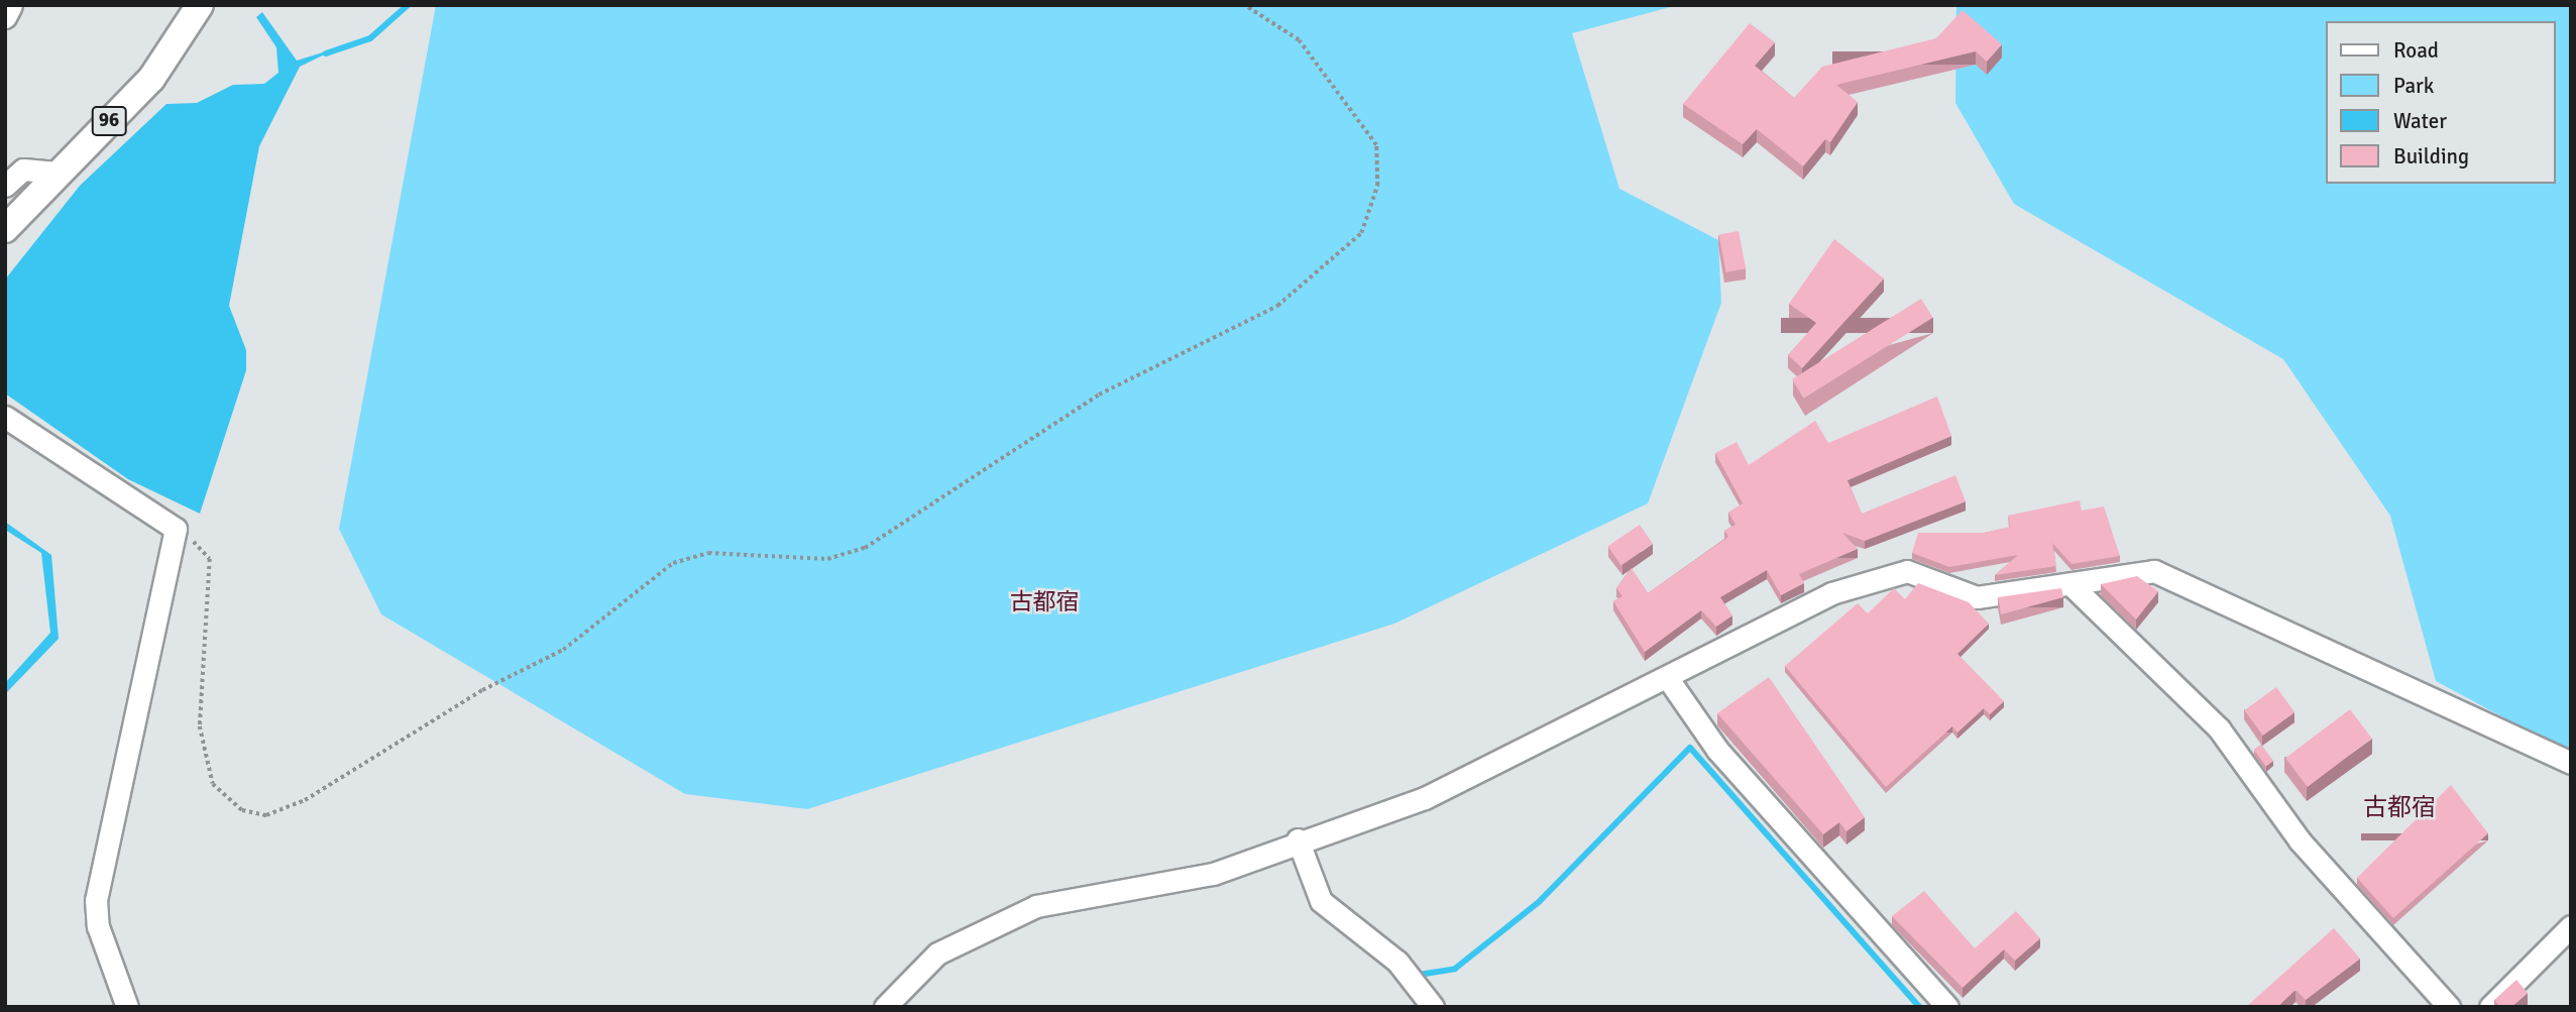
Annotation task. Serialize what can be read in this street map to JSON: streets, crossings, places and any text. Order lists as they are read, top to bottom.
{
  "streets": {
    "main road": ["96"]
  },
  "districts": ["古都宿", "古都宿"],
  "legend": [
    "Road",
    "Park",
    "Water",
    "Building"
  ]
}
